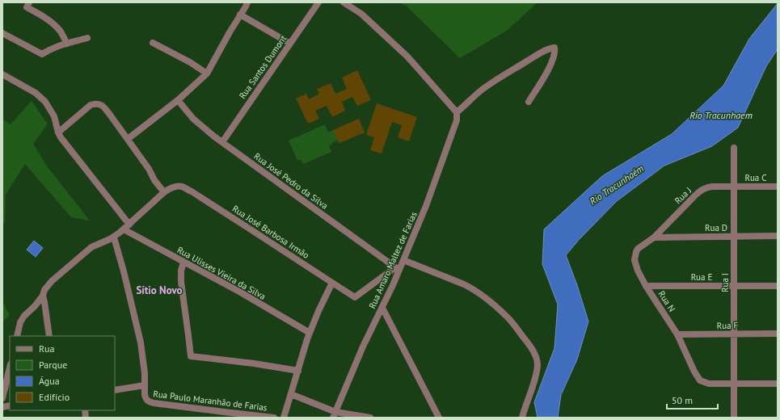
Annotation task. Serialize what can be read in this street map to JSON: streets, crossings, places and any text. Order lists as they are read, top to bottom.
{
  "streets": {
    "street": [
      "Rua Santos Dumont",
      "Rua C",
      "Rua José Pedro da Silva",
      "Rua J",
      "Rua D",
      "Rua José Barbosa Irmão",
      "Rua Amaro Maltez de Farias",
      "Rua Ulisses Vieira da Silva",
      "Rua E",
      "Rua I",
      "Rua N",
      "Rua F",
      "Rua Paulo Maranhão de Farias"
    ]
  },
  "crossings": [
    ["Rua Santos Dumont", "Rua José Pedro da Silva"],
    ["Rua C", "Rua J"],
    ["Rua C", "Rua I"],
    ["Rua José Pedro da Silva", "Rua José Barbosa Irmão"],
    ["Rua José Pedro da Silva", "Rua Amaro Maltez de Farias"],
    ["Rua J", "Rua D"],
    ["Rua J", "Rua I"],
    ["Rua J", "Rua N"],
    ["Rua D", "Rua I"],
    ["Rua D", "Rua N"],
    ["Rua José Barbosa Irmão", "Rua Amaro Maltez de Farias"],
    ["Rua E", "Rua I"],
    ["Rua E", "Rua N"],
    ["Rua I", "Rua N"],
    ["Rua I", "Rua F"],
    ["Rua N", "Rua F"]
  ],
  "districts": ["Sítio Novo"],
  "water": ["Rio Tracunhaem", "Rio Tracunhaém"],
  "legend": [
    "Rua",
    "Parque",
    "Água",
    "Edifício"
  ],
  "scale_bar": "50 m"
}
